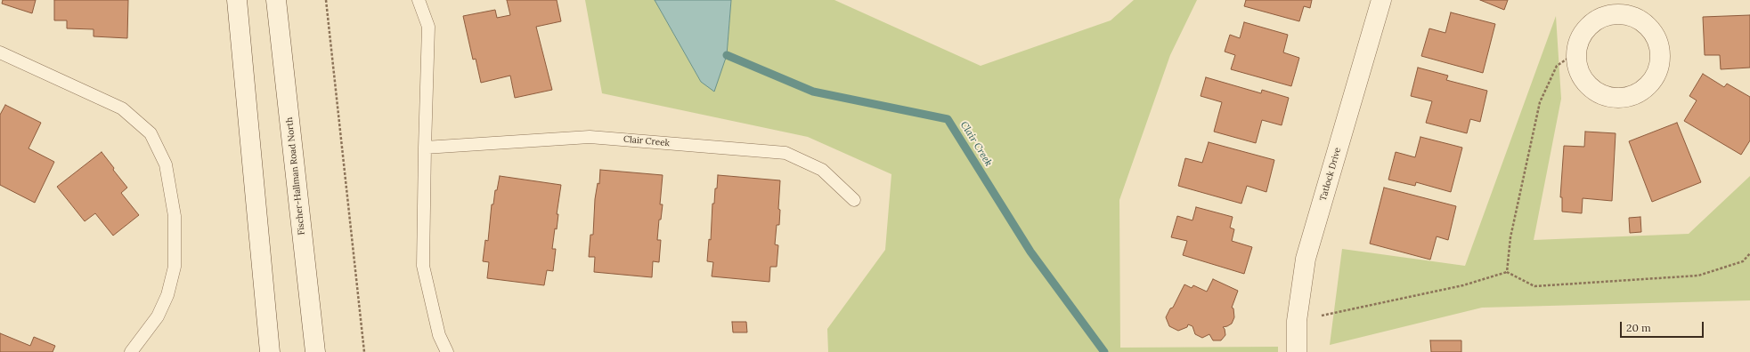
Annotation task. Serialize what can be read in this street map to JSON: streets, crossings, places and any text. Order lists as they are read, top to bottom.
{
  "streets": {
    "main road": ["Tatlock Drive", "Fischer-Hallman Road North"],
    "lane": ["Clair Creek"]
  },
  "water": ["Clair Creek"],
  "scale_bar": "20 m"
}
